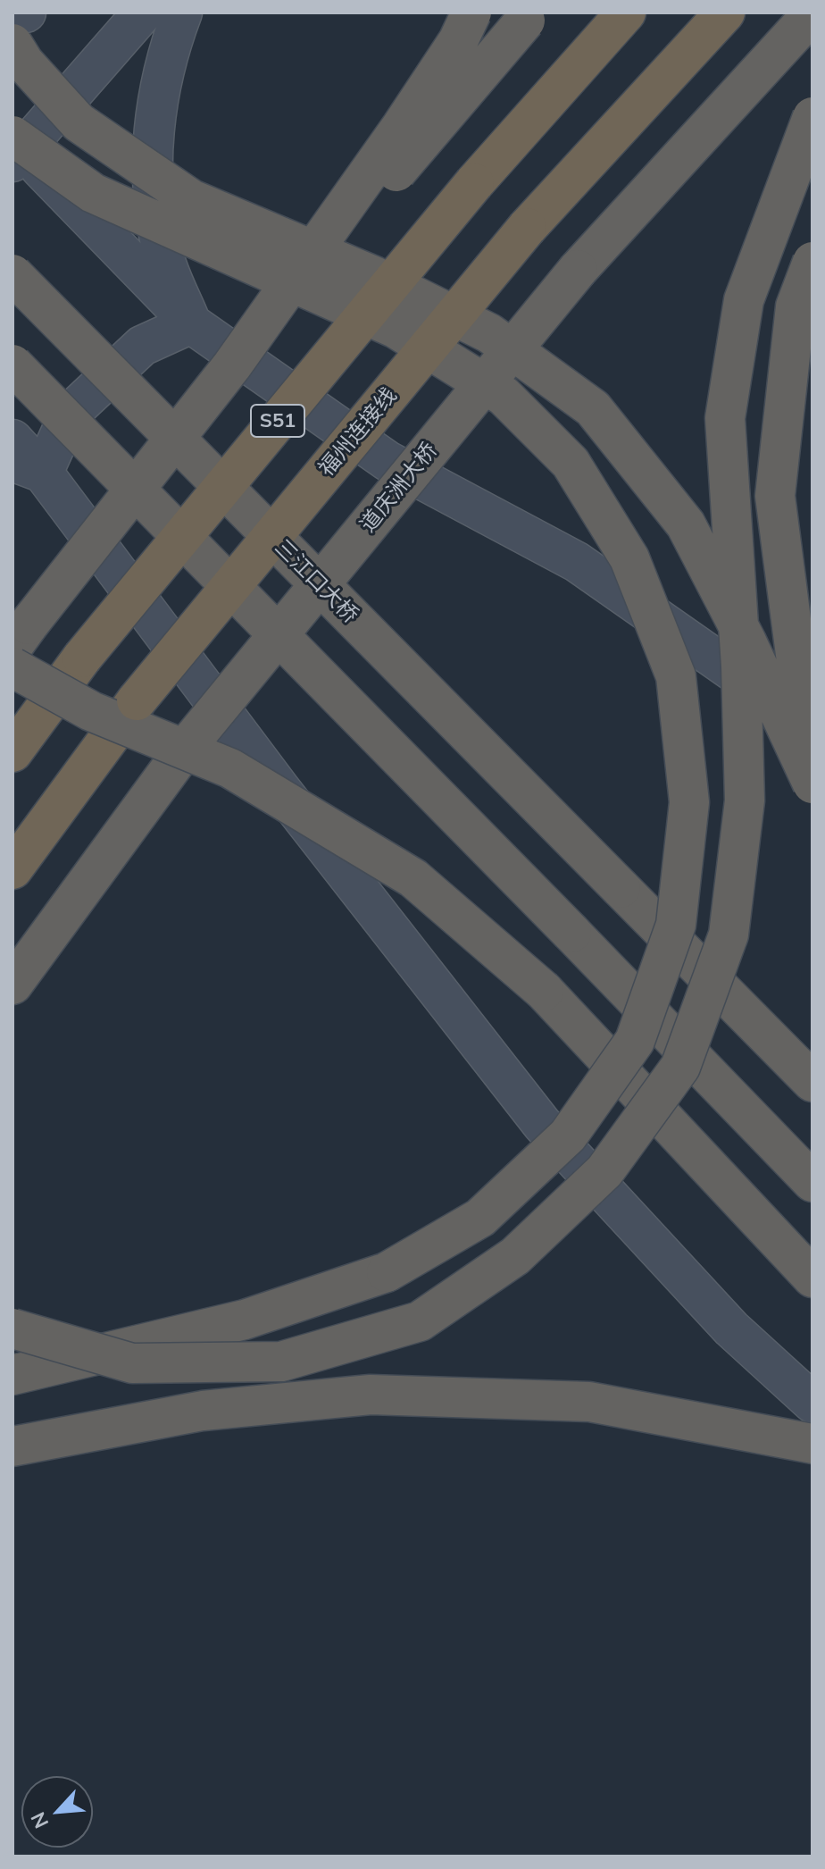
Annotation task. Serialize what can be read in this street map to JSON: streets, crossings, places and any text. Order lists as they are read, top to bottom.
{
  "streets": {
    "highway": [
      "S51",
      "福州连接线",
      "道庆洲大桥",
      "三江口大桥"
    ]
  },
  "north": "bottom left"
}
